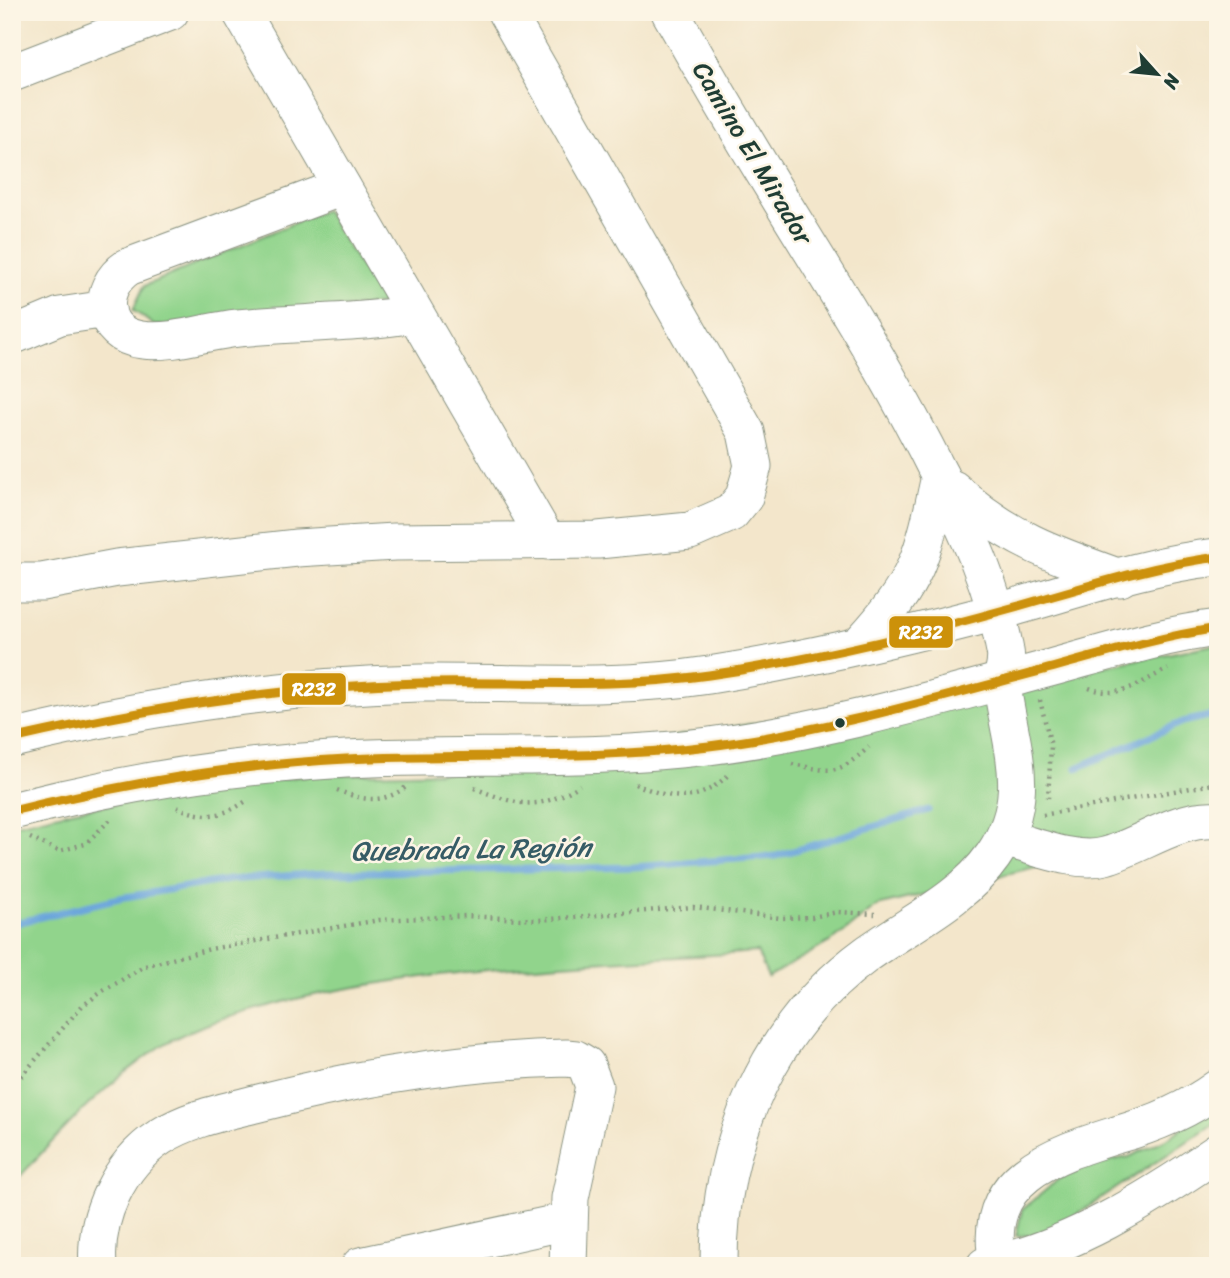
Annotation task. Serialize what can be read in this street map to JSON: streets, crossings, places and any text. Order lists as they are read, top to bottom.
{
  "streets": {
    "street": ["Camino El Mirador"]
  },
  "water": ["Quebrada La Región"],
  "lines": ["transit line R232"],
  "north": "bottom right"
}
